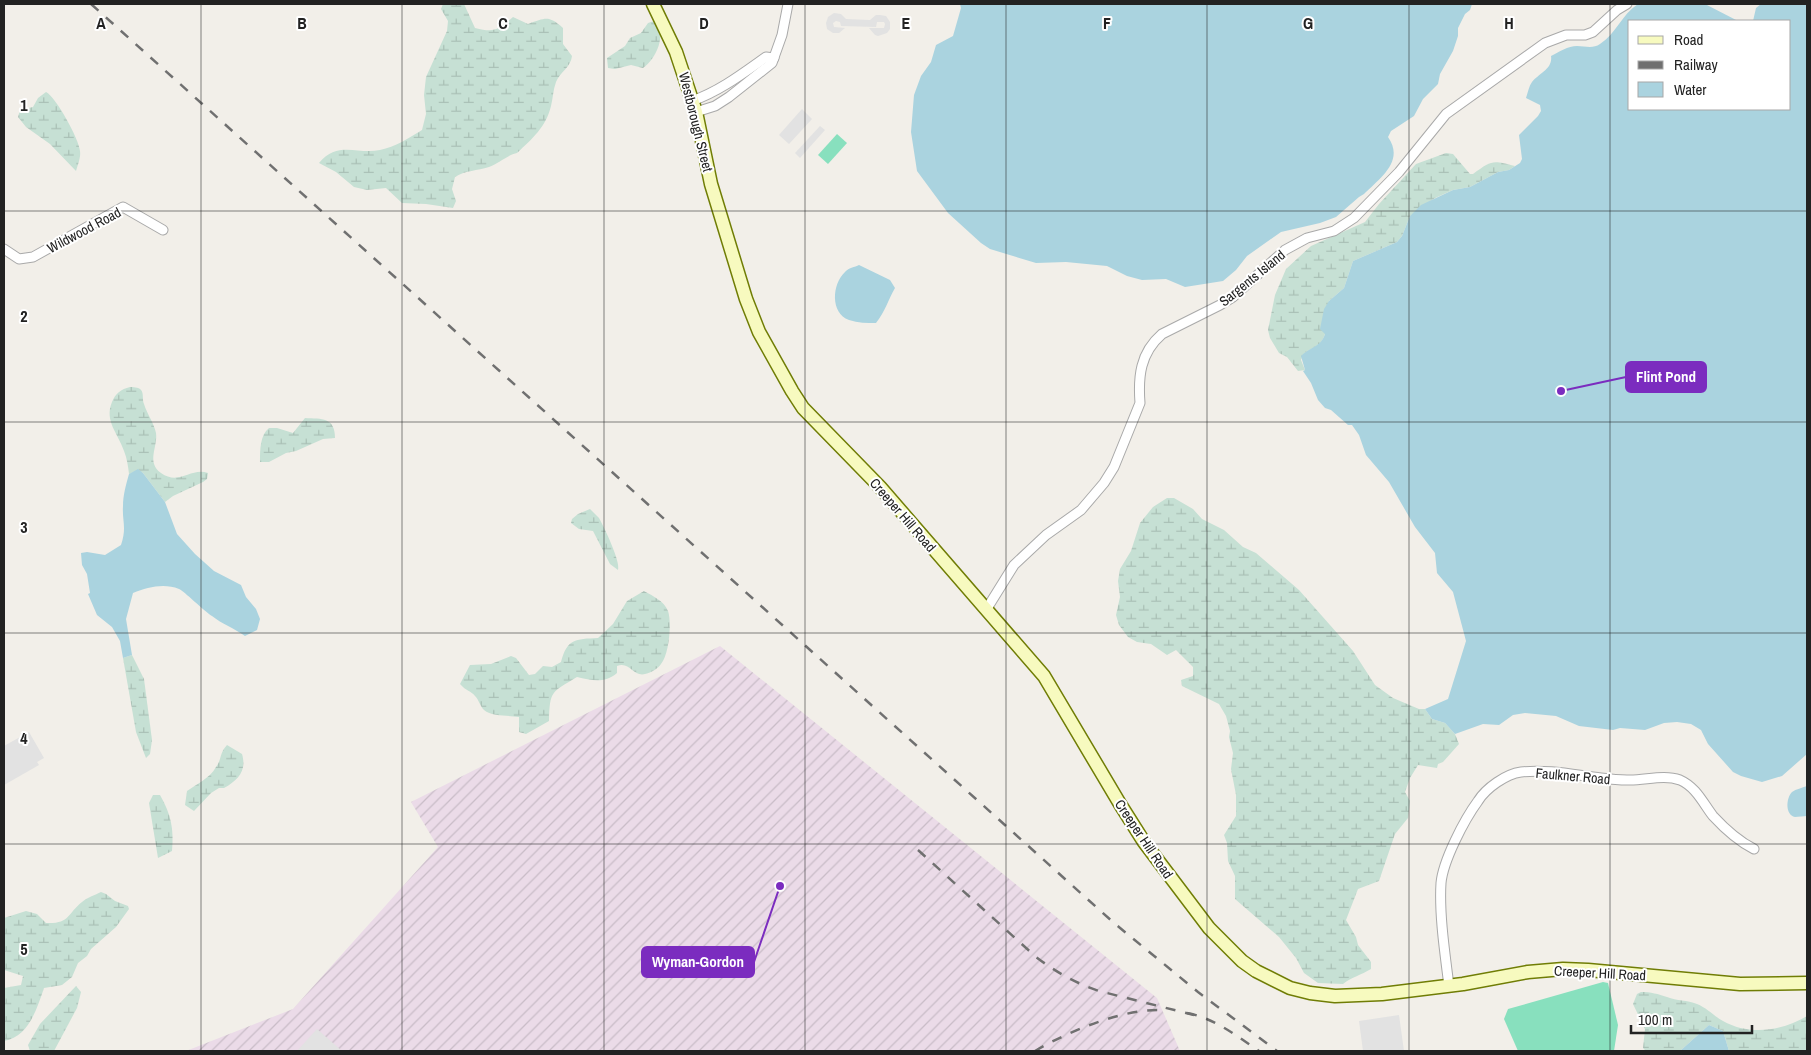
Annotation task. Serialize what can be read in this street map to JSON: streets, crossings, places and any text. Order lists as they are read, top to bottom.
{
  "streets": {
    "street": [
      "Westborough Street",
      "Wildwood Road",
      "Sargents Island",
      "Creeper Hill Road",
      "Faulkner Road"
    ]
  },
  "crossings": [
    ["Westborough Street", "Creeper Hill Road"],
    ["Sargents Island", "Creeper Hill Road"],
    ["Creeper Hill Road", "Faulkner Road"]
  ],
  "places": ["Flint Pond", "Wyman-Gordon"],
  "legend": ["Road", "Railway", "Water"],
  "scale_bar": "100 m",
  "grid": {
    "columns": [
      "A",
      "B",
      "C",
      "D",
      "E",
      "F",
      "G",
      "H"
    ],
    "rows": [
      "1",
      "2",
      "3",
      "4",
      "5"
    ]
  }
}
